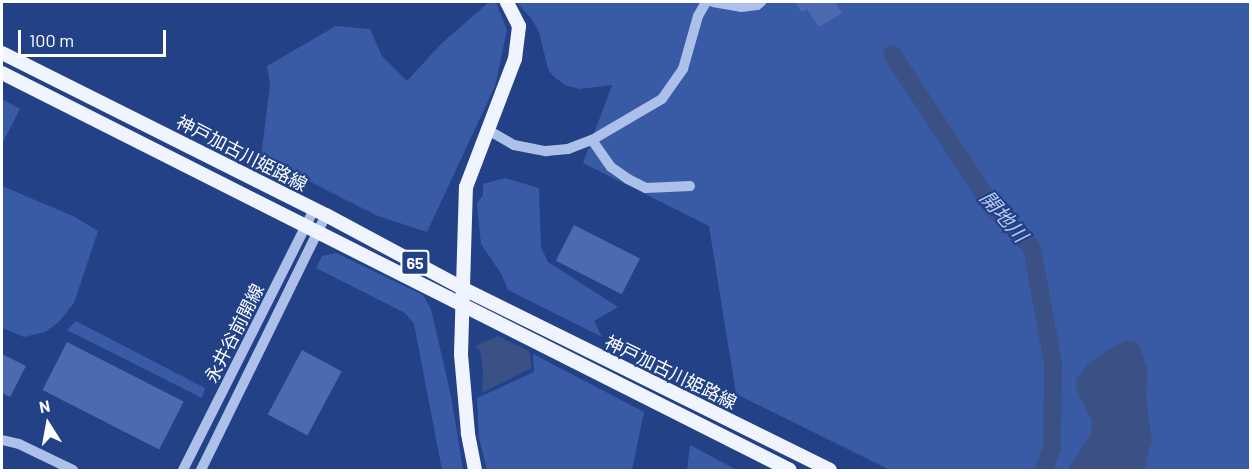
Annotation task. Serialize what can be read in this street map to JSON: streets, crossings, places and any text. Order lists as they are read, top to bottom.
{
  "streets": {
    "main road": ["神戸加古川姫路線", "65"],
    "street": ["永井谷前開線"]
  },
  "crossings": [
    ["神戸加古川姫路線", "永井谷前開線"]
  ],
  "water": ["開地川"],
  "scale_bar": "100 m",
  "north": "top"
}
